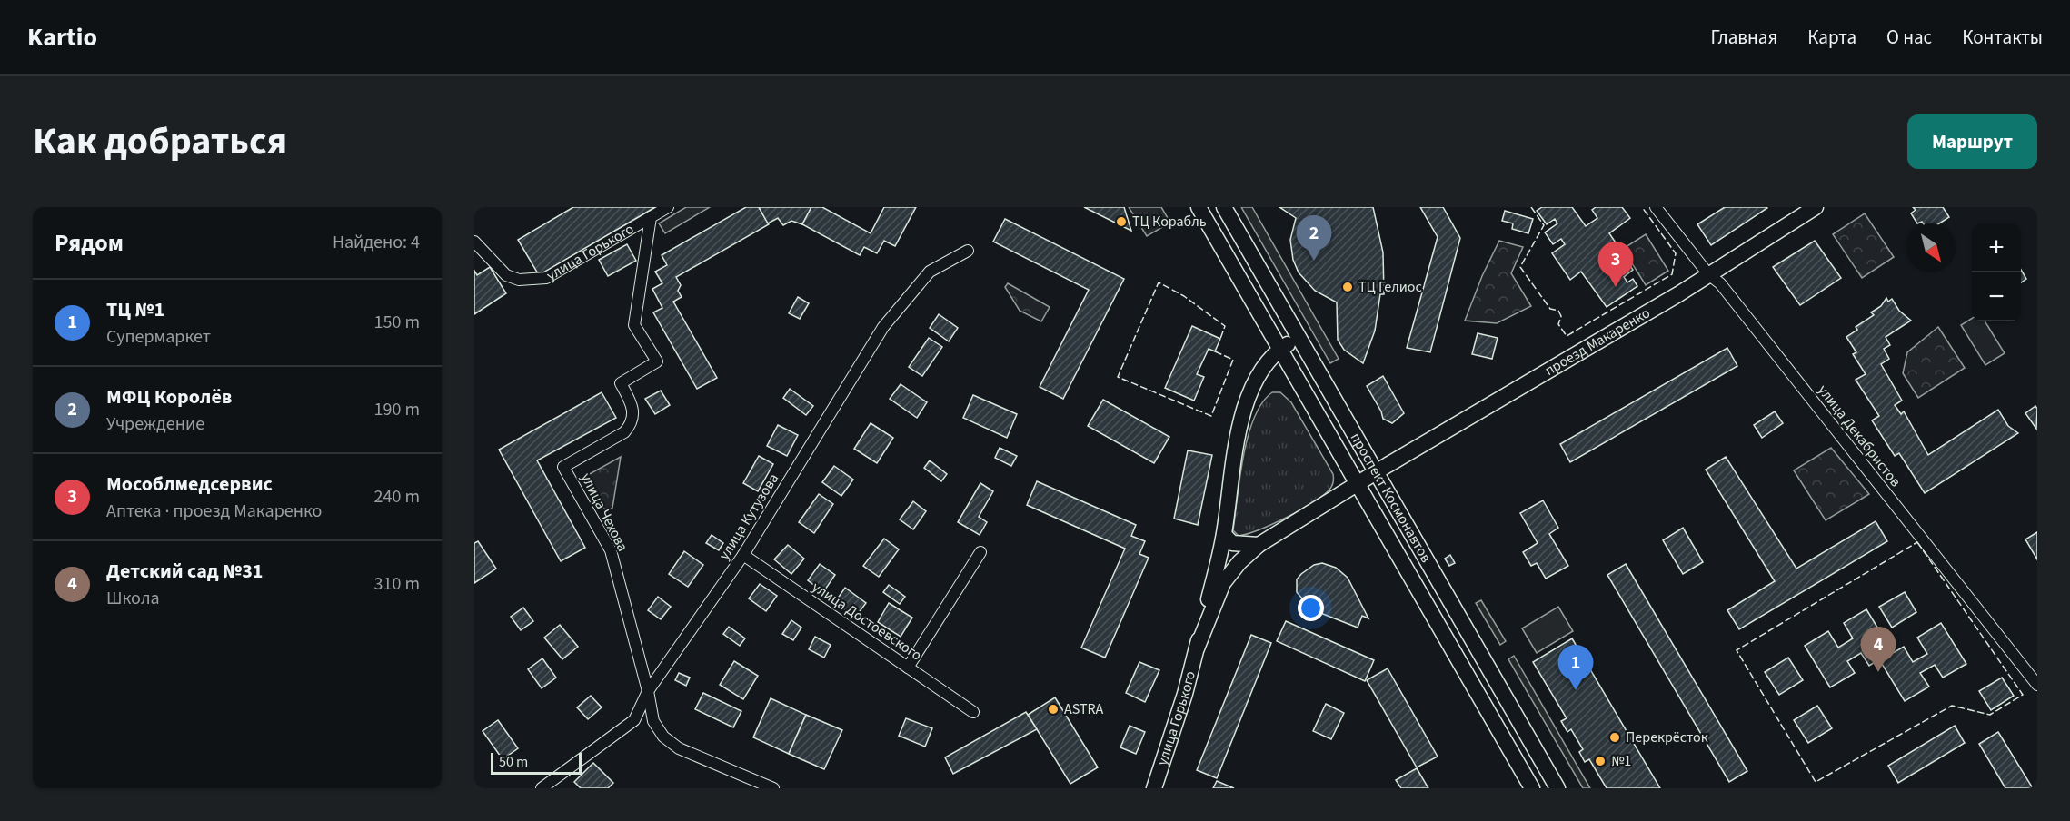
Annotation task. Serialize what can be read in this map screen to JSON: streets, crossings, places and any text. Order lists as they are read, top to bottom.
{
  "streets": {
    "main road": ["улица Горького", "проезд Макаренко", "проспект Космонавтов"],
    "street": [
      "улица Декабристов",
      "улица Чехова",
      "улица Кутузова",
      "улица Достоевского"
    ]
  },
  "crossings": [
    ["улица Горького", "проезд Макаренко"],
    ["улица Горького", "улица Чехова"],
    ["проезд Макаренко", "улица Декабристов"],
    ["проезд Макаренко", "проспект Космонавтов"],
    ["улица Чехова", "улица Кутузова"],
    ["улица Кутузова", "улица Достоевского"]
  ],
  "places": [
    "ТЦ Корабль",
    "ТЦ Гелиос",
    "ASTRA",
    "Перекрёсток",
    "№1"
  ],
  "scale_bar": "50 m",
  "north": "bottom right",
  "page": {
    "header": "Kartio",
    "nav": [
      "Главная",
      "Карта",
      "О нас",
      "Контакты"
    ],
    "title": "Как добраться",
    "buttons": "Маршрут",
    "heading": ["Рядом", "Найдено: 4"],
    "pins": [
      "2",
      "3",
      "4",
      "1"
    ],
    "map_buttons": ["+", "−"],
    "list": [
      {
        "mark": "1",
        "name": "ТЦ №1",
        "note": "Супермаркет",
        "value": "150 m"
      },
      {
        "mark": "2",
        "name": "МФЦ Королёв",
        "note": "Учреждение",
        "value": "190 m"
      },
      {
        "mark": "3",
        "name": "Мособлмедсервис",
        "note": "Аптека · проезд Макаренко",
        "value": "240 m"
      },
      {
        "mark": "4",
        "name": "Детский сад №31",
        "note": "Школа",
        "value": "310 m"
      }
    ],
    "scale": "50 m"
  }
}
